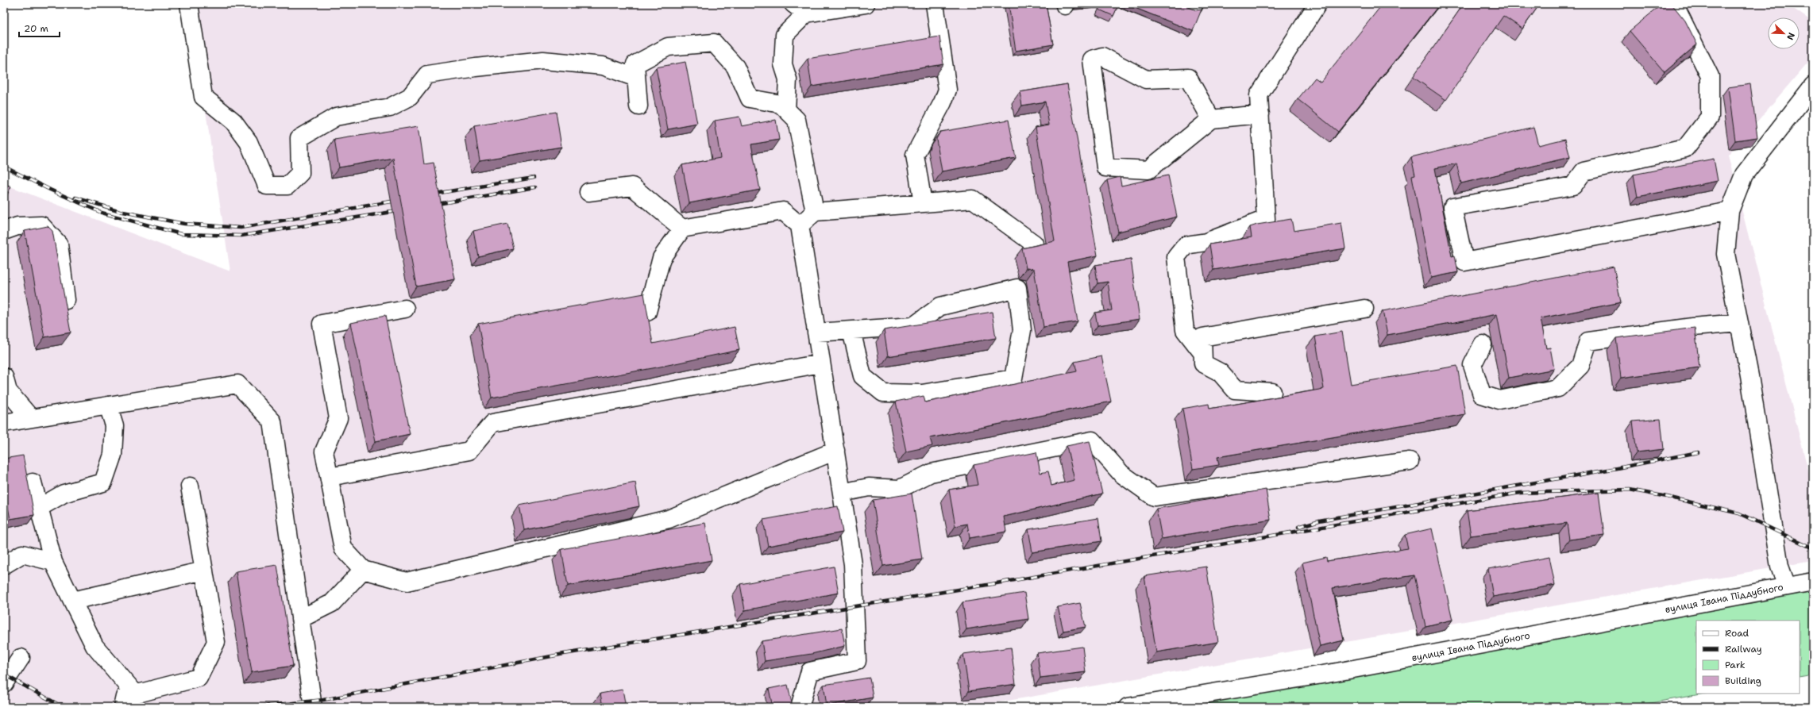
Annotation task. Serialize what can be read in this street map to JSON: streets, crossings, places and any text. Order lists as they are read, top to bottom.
{
  "streets": {
    "street": ["вулиця Івана Піддубного"]
  },
  "legend": [
    "Road",
    "Railway",
    "Park",
    "Building"
  ],
  "scale_bar": "20 m",
  "north": "bottom right"
}
